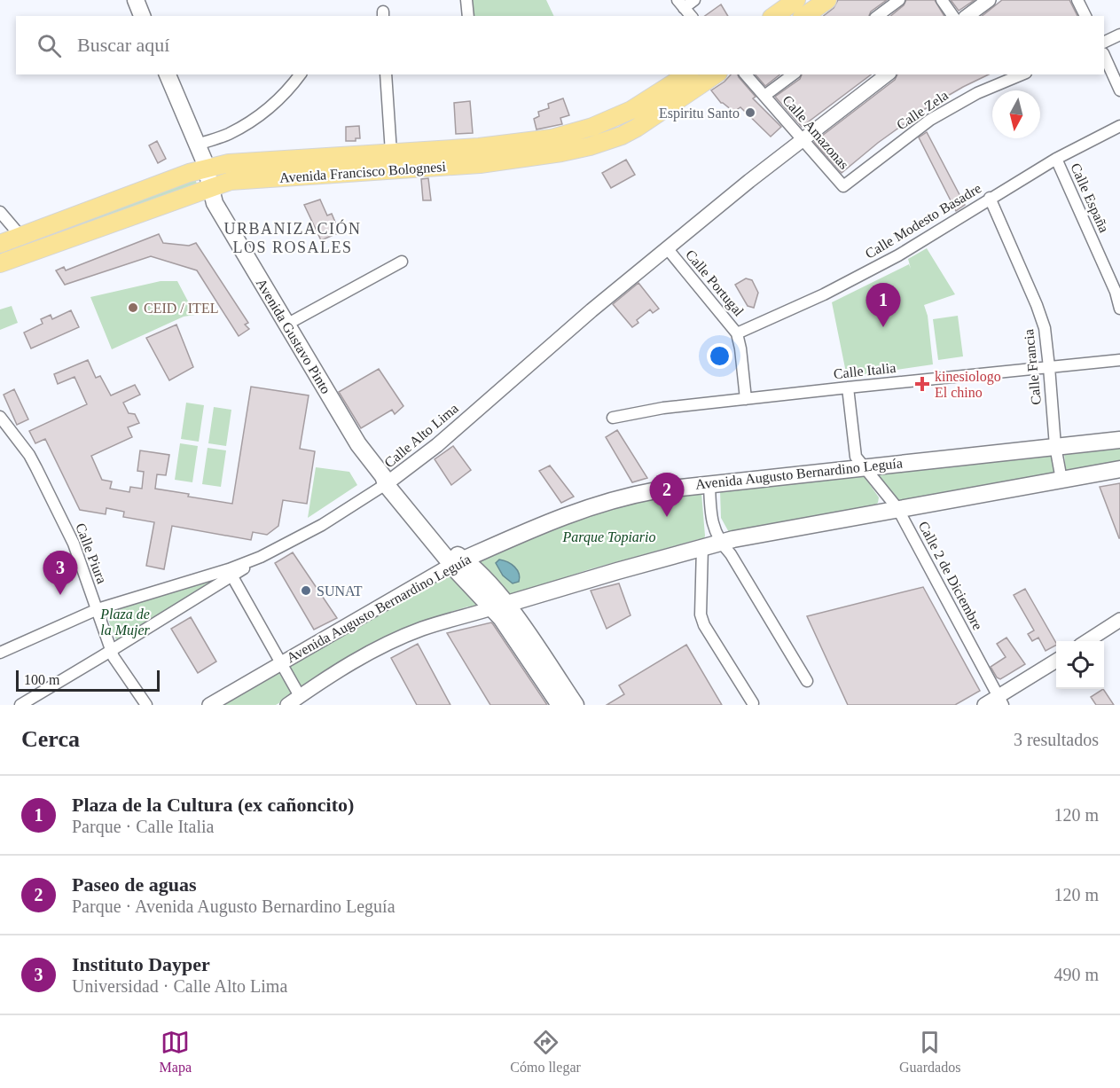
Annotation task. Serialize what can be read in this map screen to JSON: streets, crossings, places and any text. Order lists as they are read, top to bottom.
{
  "streets": {
    "main road": ["Avenida Francisco Bolognesi", "Avenida Gustavo Pinto", "Avenida Augusto Bernardino Leguía"],
    "street": [
      "Calle Zela",
      "Calle Amazonas",
      "Calle España",
      "Calle Modesto Basadre",
      "Calle Portugal",
      "Calle Francia",
      "Calle Italia",
      "Calle Alto Lima",
      "Calle Piura",
      "Calle 2 de Diciembre"
    ]
  },
  "crossings": [
    ["Calle Zela", "Calle Amazonas"],
    ["Calle Amazonas", "Calle Alto Lima"],
    ["Avenida Francisco Bolognesi", "Avenida Gustavo Pinto"],
    ["Calle España", "Calle Modesto Basadre"],
    ["Calle Modesto Basadre", "Calle Portugal"],
    ["Calle Modesto Basadre", "Calle Francia"],
    ["Calle Portugal", "Calle Italia"],
    ["Calle Portugal", "Calle Alto Lima"],
    ["Avenida Gustavo Pinto", "Calle Alto Lima"],
    ["Avenida Gustavo Pinto", "Avenida Augusto Bernardino Leguía"],
    ["Calle Francia", "Calle Italia"],
    ["Calle Francia", "Avenida Augusto Bernardino Leguía"],
    ["Calle Italia", "Calle 2 de Diciembre"],
    ["Calle Alto Lima", "Calle Piura"],
    ["Avenida Augusto Bernardino Leguía", "Calle 2 de Diciembre"]
  ],
  "districts": ["URBANIZACIÓN LOS ROSALES"],
  "parks": ["Parque Topiario", "Plaza de la Mujer"],
  "places": {
    "other": ["Espiritu Santo", "CEID / ITEL", "SUNAT"],
    "health": ["kinesiologo El chino"]
  },
  "scale_bar": "100 m",
  "north": "bottom",
  "page": {
    "search": "Buscar aquí",
    "pins": ["1", "2", "3"],
    "scale": "100 m",
    "heading": ["Cerca", "3 resultados"],
    "list": [
      {
        "mark": "1",
        "name": "Plaza de la Cultura (ex cañoncito)",
        "note": "Parque · Calle Italia",
        "value": "120 m"
      },
      {
        "mark": "2",
        "name": "Paseo de aguas",
        "note": "Parque · Avenida Augusto Bernardino Leguía",
        "value": "120 m"
      },
      {
        "mark": "3",
        "name": "Instituto Dayper",
        "note": "Universidad · Calle Alto Lima",
        "value": "490 m"
      }
    ],
    "nav": ["Mapa", "Cómo llegar", "Guardados"]
  }
}
